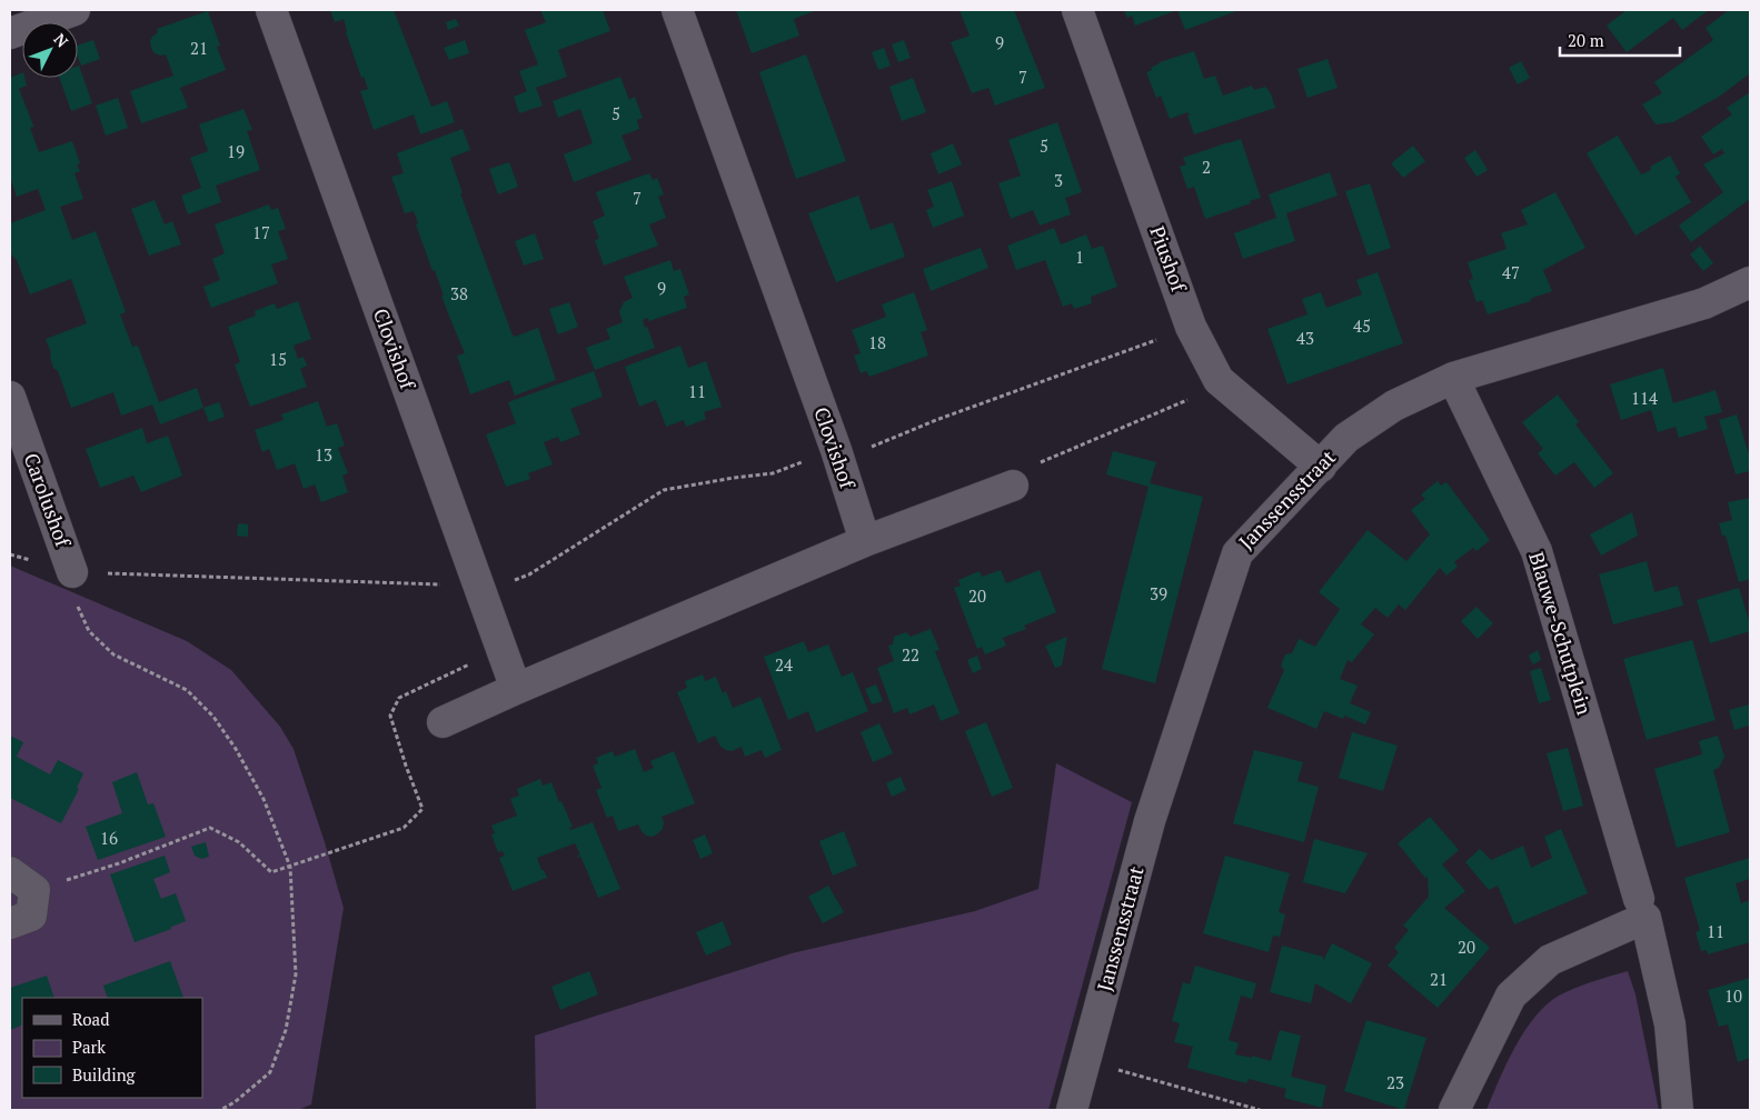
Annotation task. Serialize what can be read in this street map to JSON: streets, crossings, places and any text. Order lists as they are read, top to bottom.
{
  "streets": {
    "street": [
      "Piushof",
      "Clovishof",
      "Carolushof",
      "Janssensstraat",
      "Blauwe-Schutplein"
    ]
  },
  "crossings": [
    ["Piushof", "Janssensstraat"],
    ["Janssensstraat", "Blauwe-Schutplein"]
  ],
  "house_numbers": [
    "9",
    "21",
    "7",
    "5",
    "5",
    "19",
    "2",
    "3",
    "7",
    "17",
    "1",
    "47",
    "9",
    "38",
    "45",
    "43",
    "18",
    "15",
    "11",
    "114",
    "13",
    "39",
    "20",
    "22",
    "24",
    "16",
    "11",
    "20",
    "21",
    "10",
    "23"
  ],
  "legend": ["Road", "Park", "Building"],
  "scale_bar": "20 m",
  "north": "top right"
}
